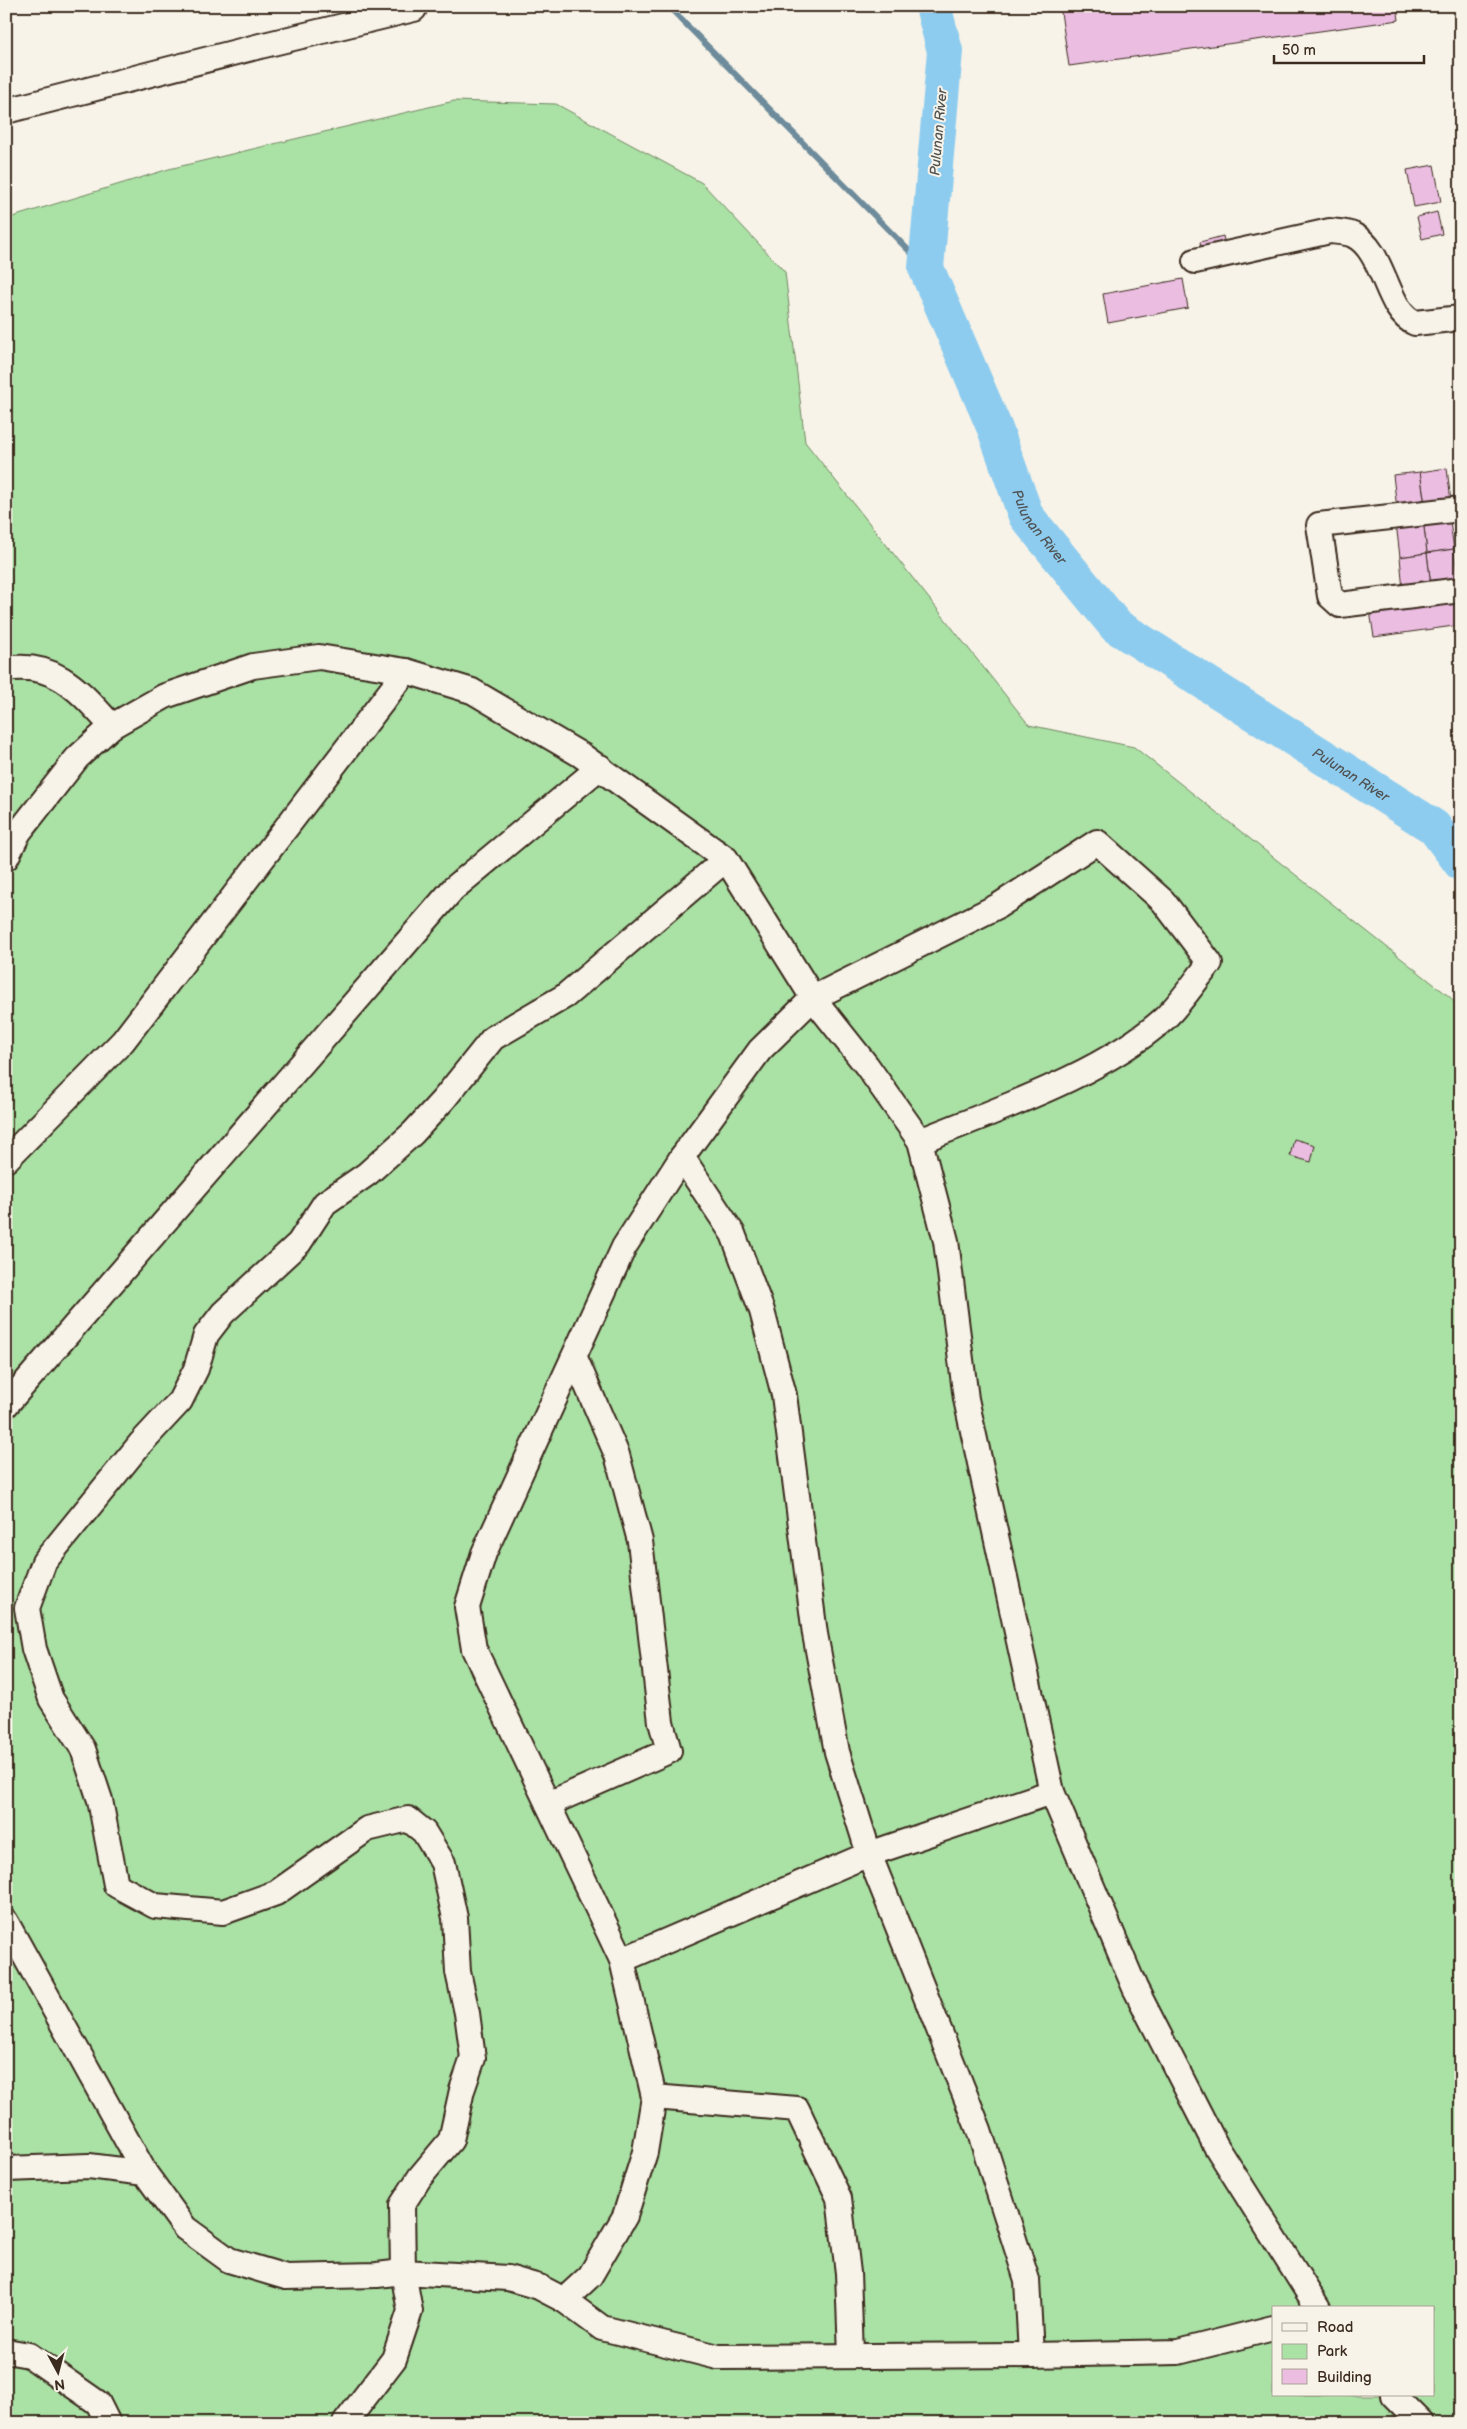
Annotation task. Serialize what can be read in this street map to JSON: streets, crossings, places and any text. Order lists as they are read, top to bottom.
{
  "water": ["Pulunan River"],
  "legend": ["Road", "Park", "Building"],
  "scale_bar": "50 m",
  "north": "bottom"
}
